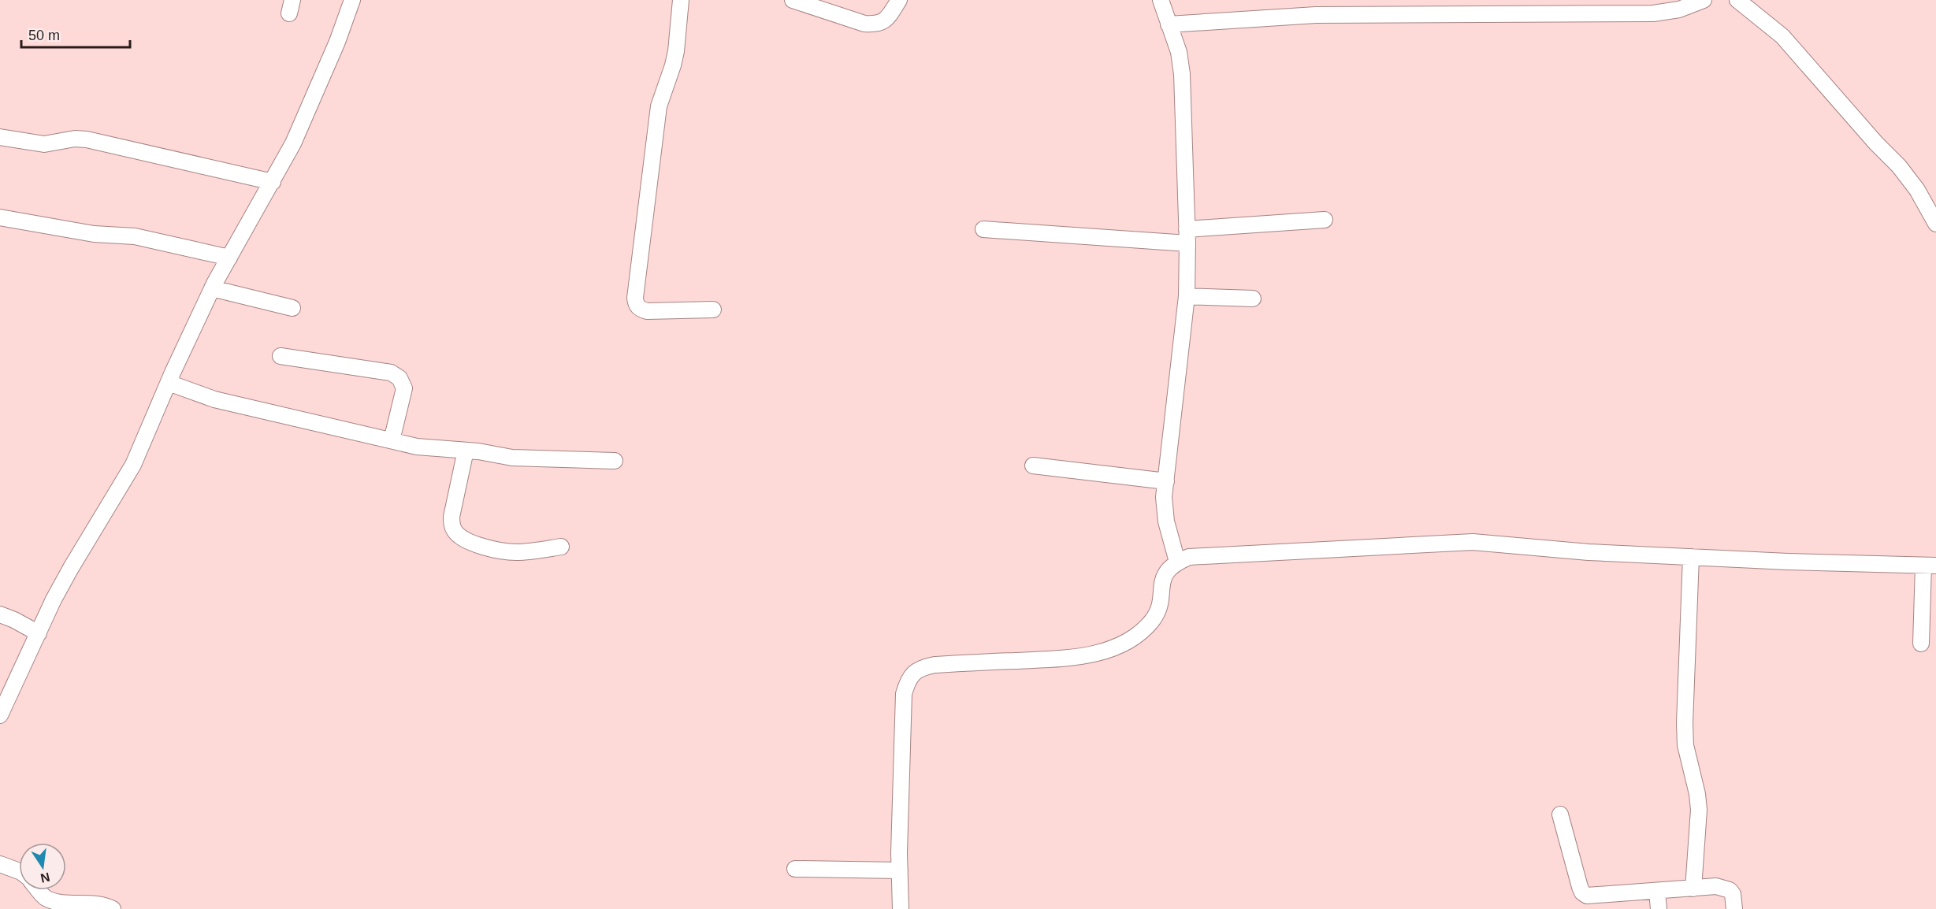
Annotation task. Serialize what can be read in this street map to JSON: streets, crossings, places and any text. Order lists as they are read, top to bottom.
{
  "scale_bar": "50 m",
  "north": "bottom"
}
